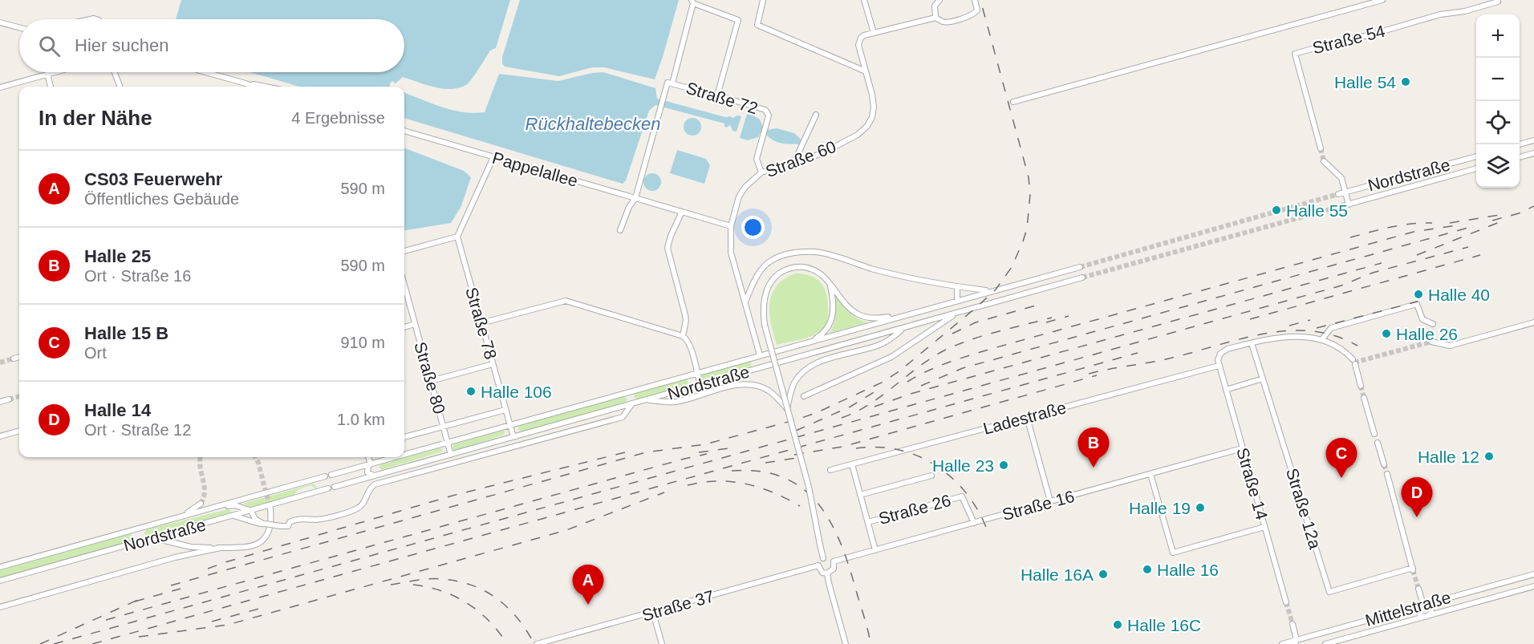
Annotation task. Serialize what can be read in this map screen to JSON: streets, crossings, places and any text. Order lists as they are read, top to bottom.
{
  "streets": {
    "street": [
      "Straße 54",
      "Straße 72",
      "Straße 60",
      "Pappelallee",
      "Nordstraße",
      "Straße 78",
      "Straße 80",
      "Ladestraße",
      "Straße 14",
      "Straße 16",
      "Straße 12a",
      "Straße 26",
      "Straße 37",
      "Mittelstraße"
    ]
  },
  "crossings": [
    ["Straße 72", "Straße 60"],
    ["Straße 60", "Pappelallee"],
    ["Straße 60", "Nordstraße"],
    ["Nordstraße", "Straße 78"],
    ["Nordstraße", "Straße 80"],
    ["Ladestraße", "Straße 14"],
    ["Straße 14", "Straße 16"],
    ["Straße 16", "Straße 26"],
    ["Straße 16", "Straße 37"]
  ],
  "water": ["Rückhaltebecken"],
  "places": [
    "Halle 54",
    "Halle 55",
    "Halle 40",
    "Halle 26",
    "Halle 106",
    "Halle 12",
    "Halle 23",
    "Halle 19",
    "Halle 16",
    "Halle 16A",
    "Halle 16C"
  ],
  "page": {
    "map_buttons": ["+", "−"],
    "search": "Hier suchen",
    "heading": ["In der Nähe", "4 Ergebnisse"],
    "list": [
      {
        "mark": "A",
        "name": "CS03 Feuerwehr",
        "note": "Öffentliches Gebäude",
        "value": "590 m"
      },
      {
        "mark": "B",
        "name": "Halle 25",
        "note": "Ort · Straße 16",
        "value": "590 m"
      },
      {
        "mark": "C",
        "name": "Halle 15 B",
        "note": "Ort",
        "value": "910 m"
      },
      {
        "mark": "D",
        "name": "Halle 14",
        "note": "Ort · Straße 12",
        "value": "1.0 km"
      }
    ],
    "pins": [
      "B",
      "C",
      "D",
      "A"
    ]
  }
}
